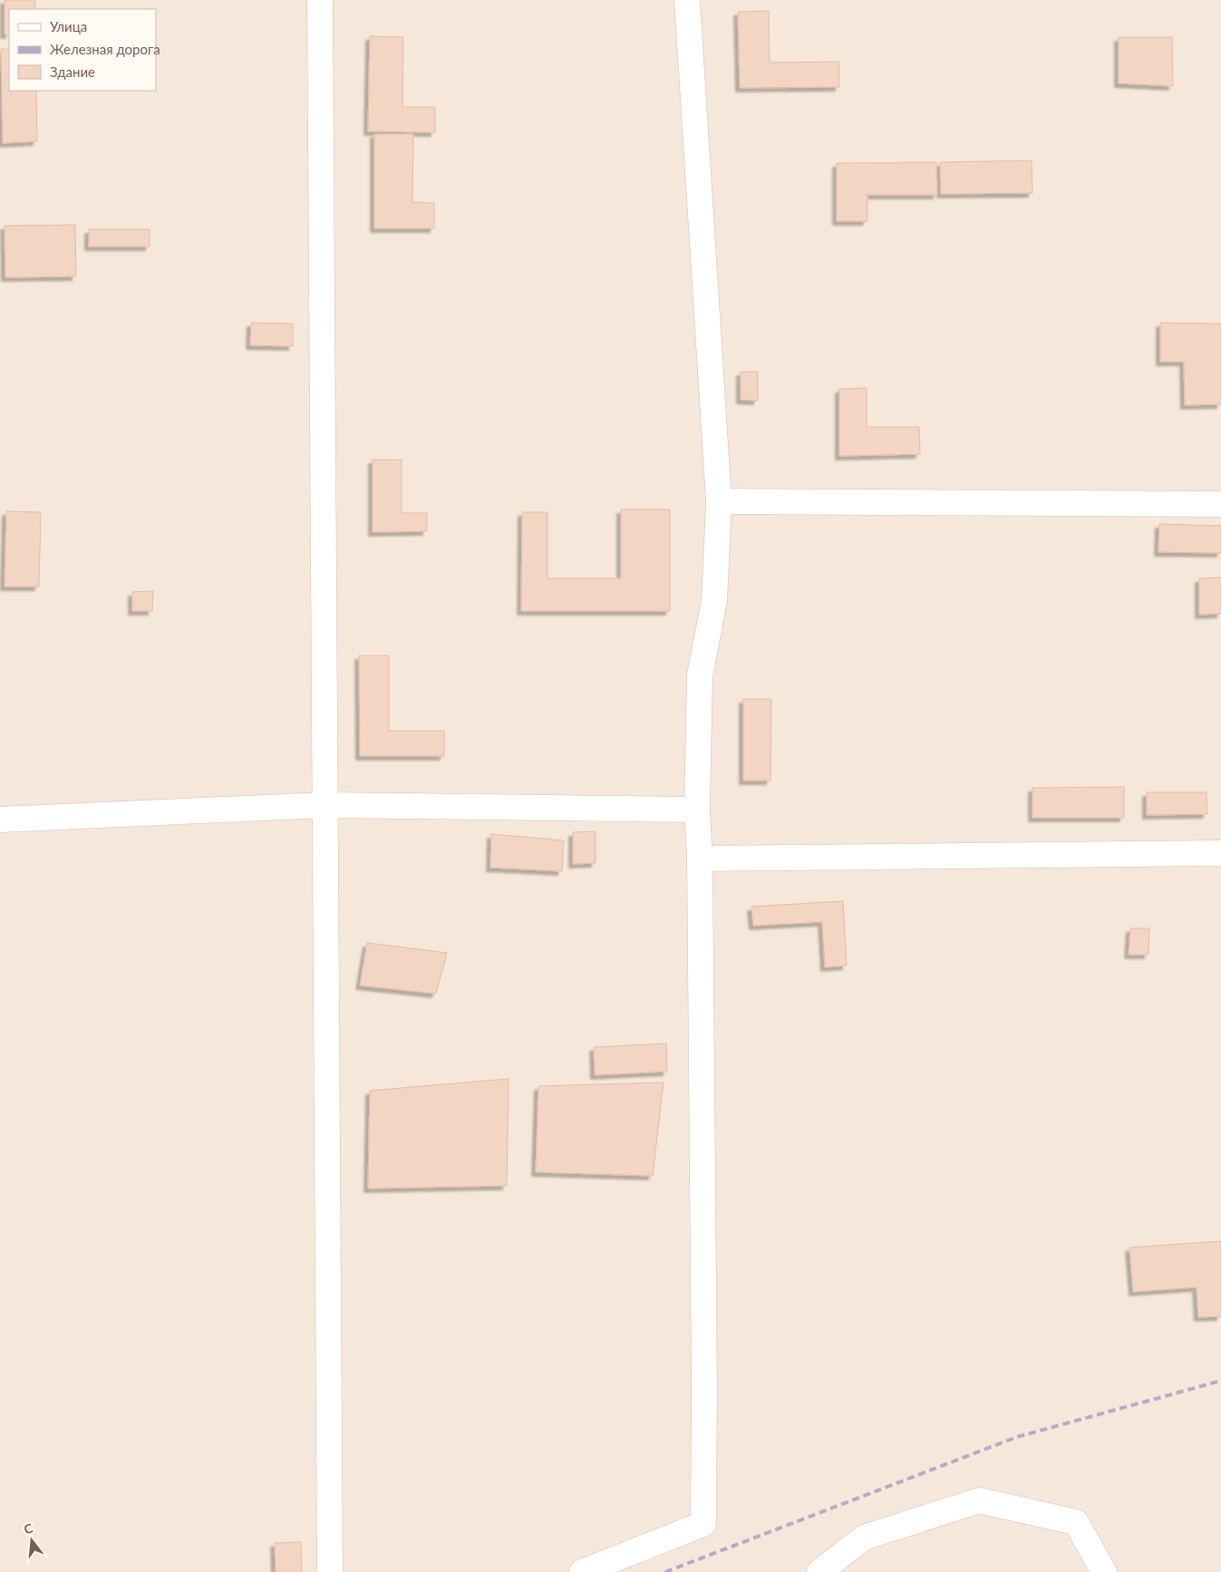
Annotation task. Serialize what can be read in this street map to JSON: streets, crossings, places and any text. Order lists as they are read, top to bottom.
{
  "legend": ["Улица", "Железная дорога", "Здание"],
  "north": "top"
}
